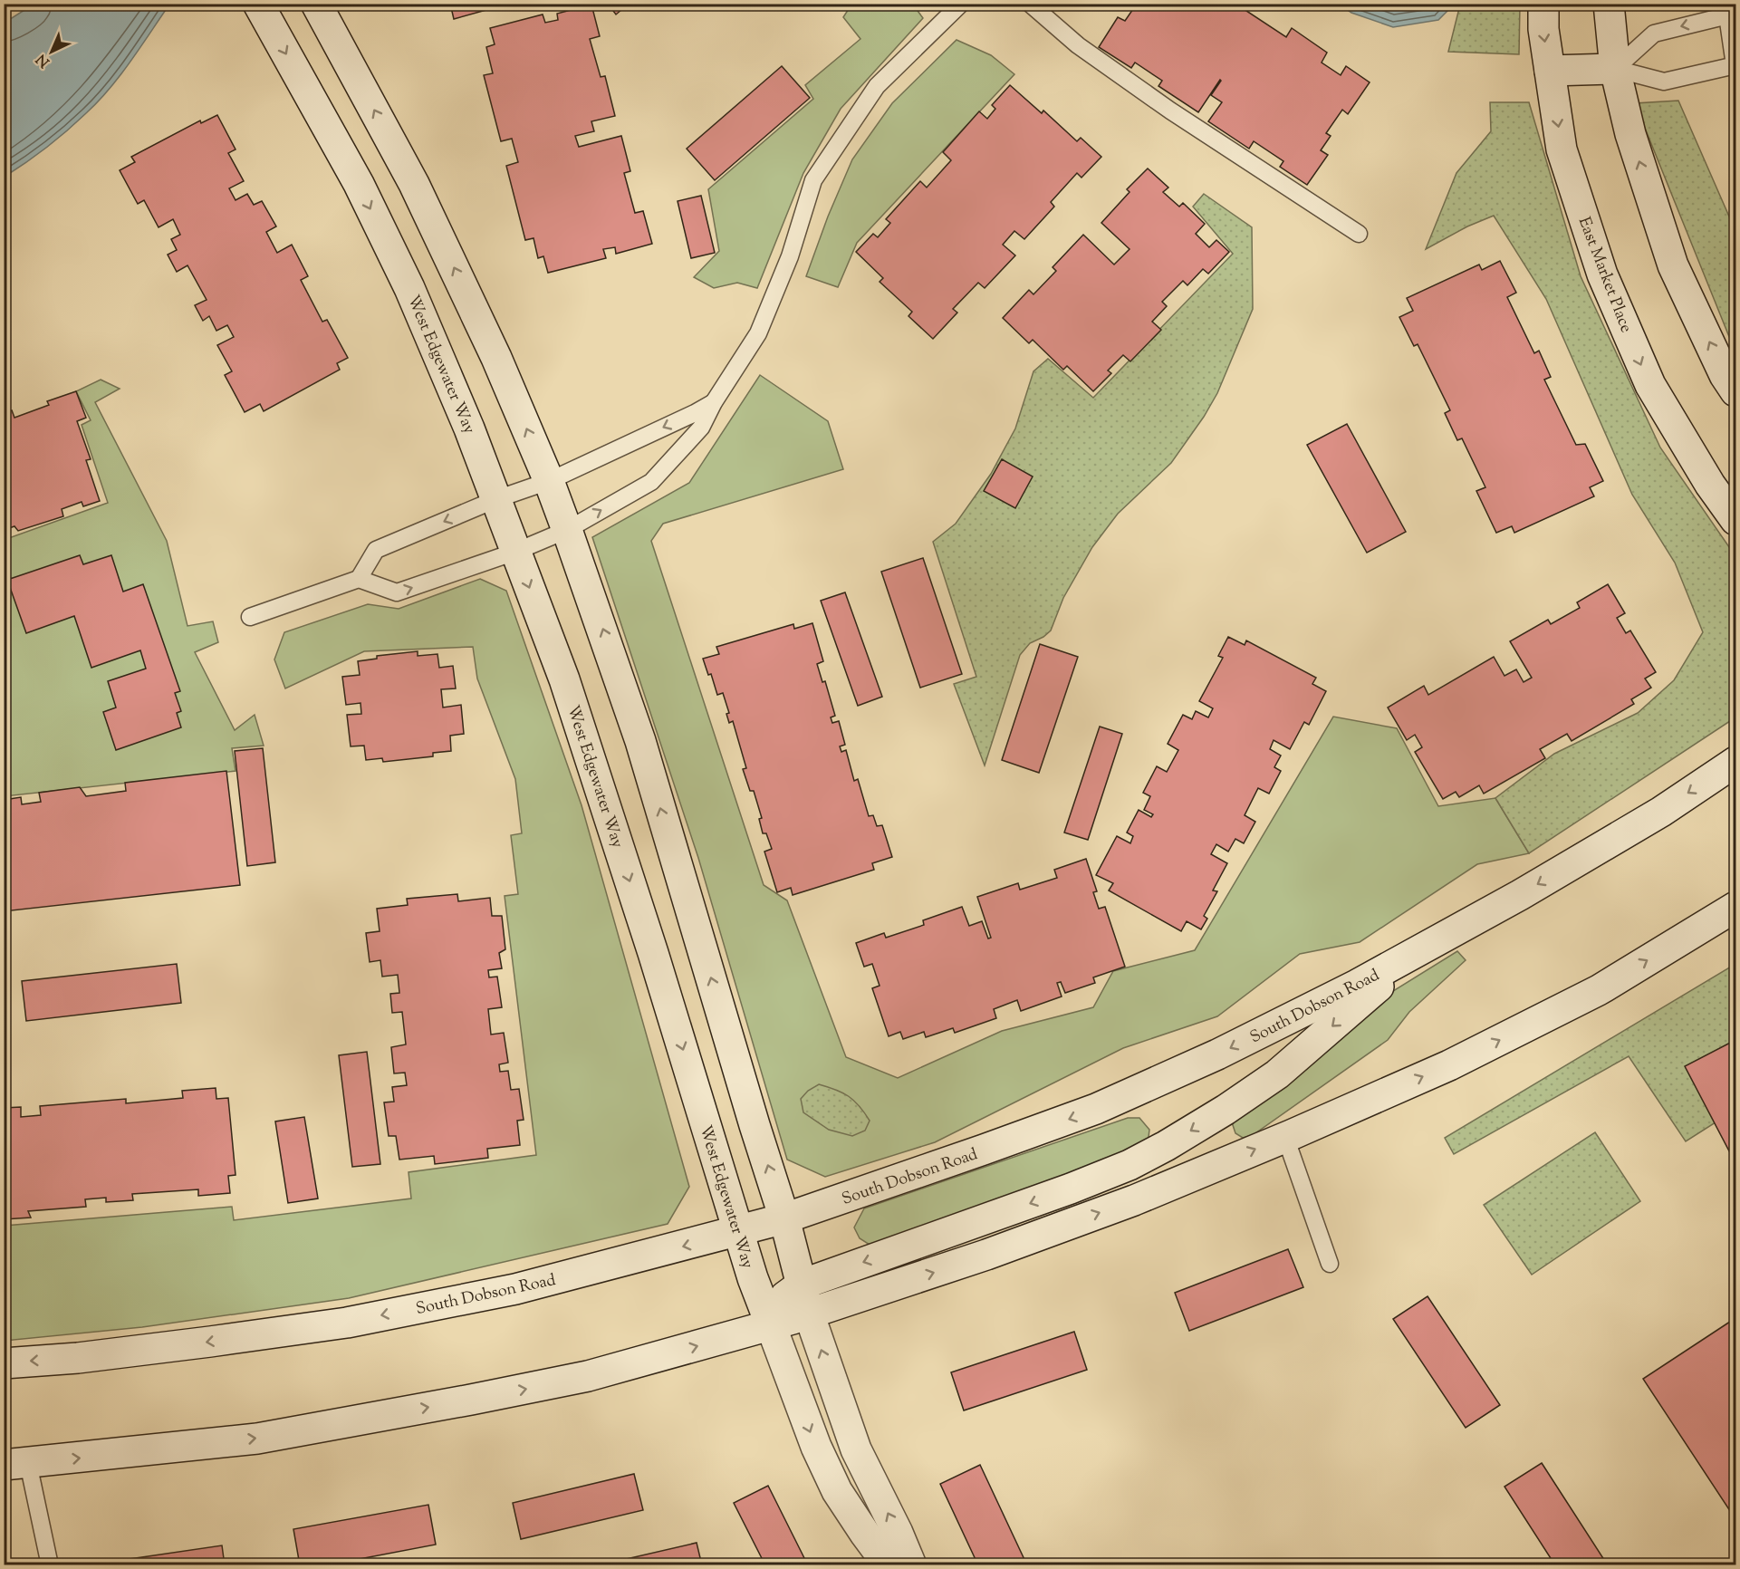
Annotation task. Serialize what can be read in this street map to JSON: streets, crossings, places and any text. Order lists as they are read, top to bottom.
{
  "streets": {
    "main road": ["East Market Place", "West Edgewater Way", "South Dobson Road"]
  },
  "crossings": [
    ["West Edgewater Way", "South Dobson Road"]
  ],
  "north": "bottom left"
}
